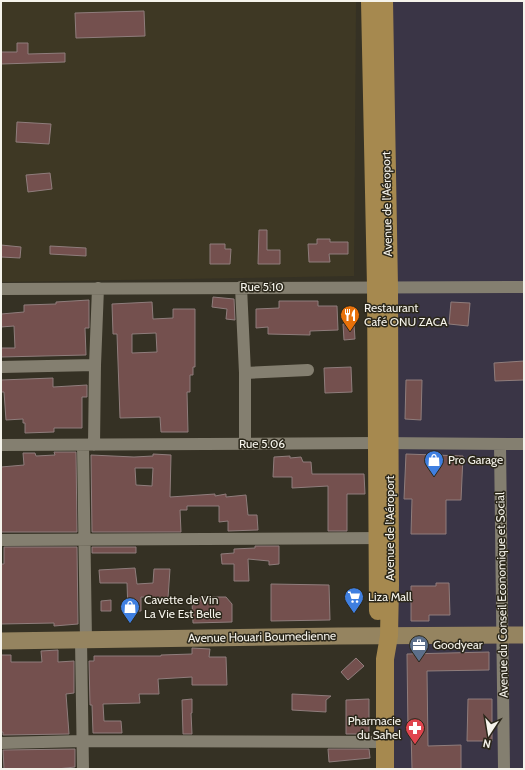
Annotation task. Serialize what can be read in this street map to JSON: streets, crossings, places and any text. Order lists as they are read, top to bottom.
{
  "streets": {
    "main road": ["Avenue de l'Aéroport", "Avenue Houari Boumedienne"],
    "street": ["Rue 5.10", "Rue 5.06", "Avenue du Conseil Economique et Social"]
  },
  "crossings": [
    ["Avenue de l'Aéroport", "Rue 5.10"],
    ["Avenue de l'Aéroport", "Rue 5.06"],
    ["Avenue de l'Aéroport", "Avenue Houari Boumedienne"],
    ["Rue 5.06", "Avenue du Conseil Economique et Social"],
    ["Avenue du Conseil Economique et Social", "Avenue Houari Boumedienne"]
  ],
  "places": {
    "restaurant": ["Restaurant Café ONU ZACA"],
    "shop": ["Pro Garage", "Cavette de Vin La Vie Est Belle"],
    "supermarket": ["Liza Mall"],
    "office": ["Goodyear"],
    "pharmacy": ["Pharmacie du Sahel"]
  },
  "north": "bottom"
}
